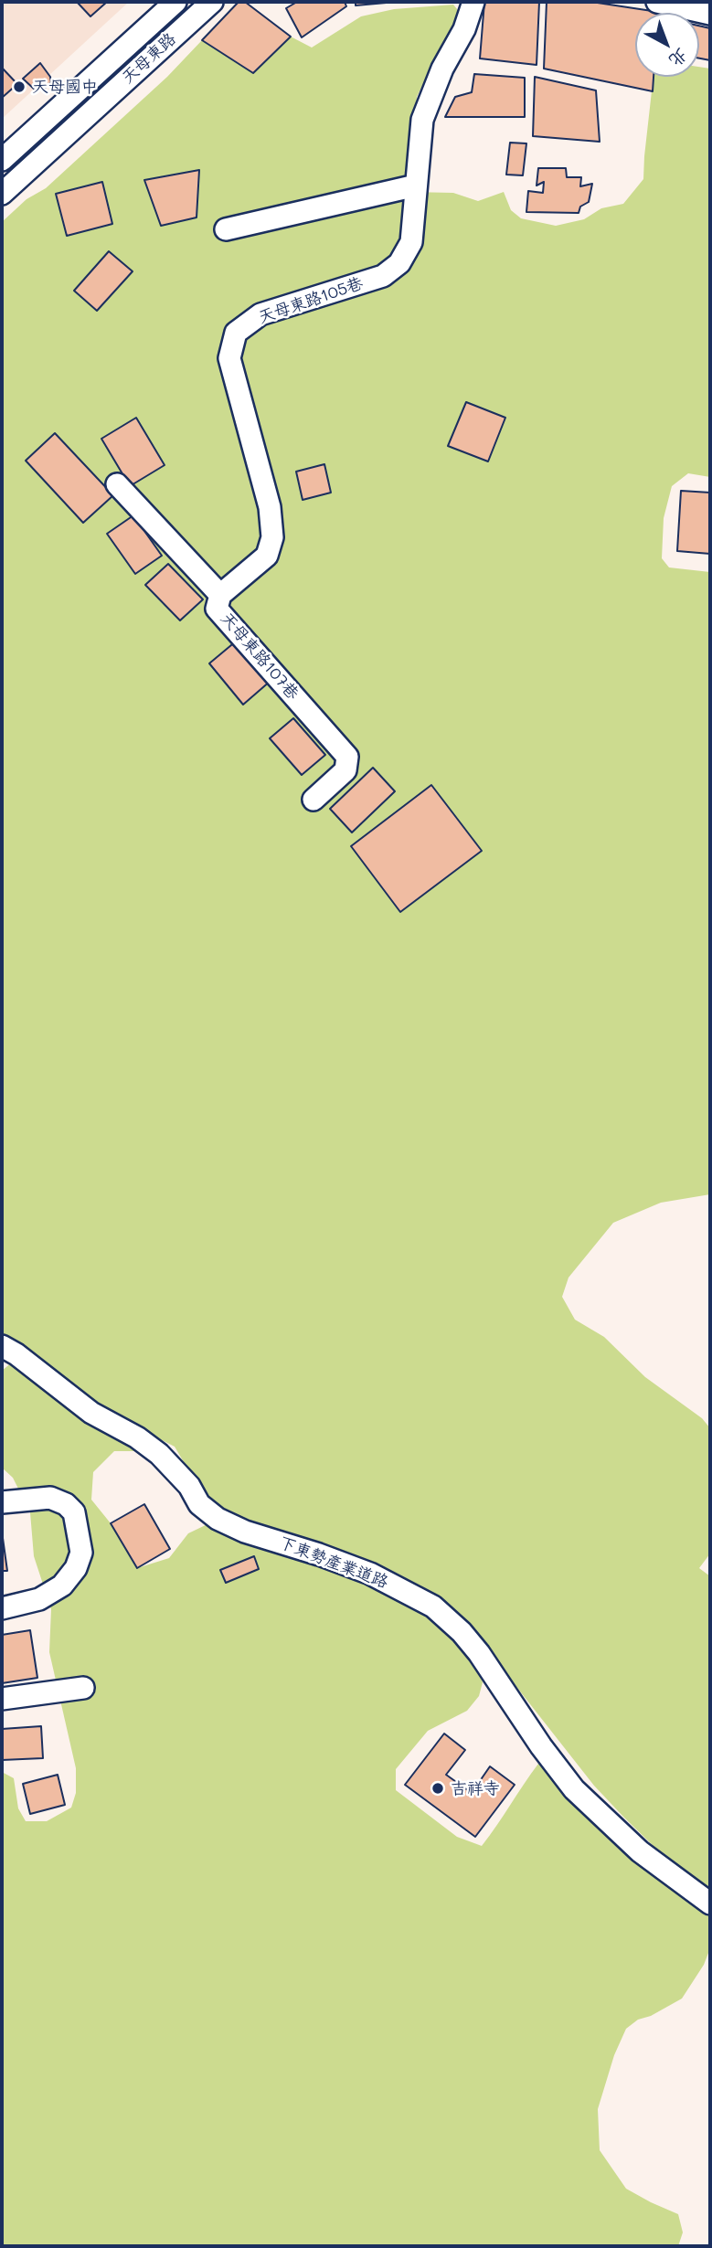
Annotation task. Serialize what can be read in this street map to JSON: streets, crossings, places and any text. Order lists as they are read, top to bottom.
{
  "streets": {
    "street": [
      "天母東路",
      "天母東路105巷",
      "天母東路107巷",
      "下東勢產業道路"
    ]
  },
  "crossings": [
    ["天母東路105巷", "天母東路107巷"]
  ],
  "places": ["天母國中", "吉祥寺"],
  "north": "bottom right"
}
